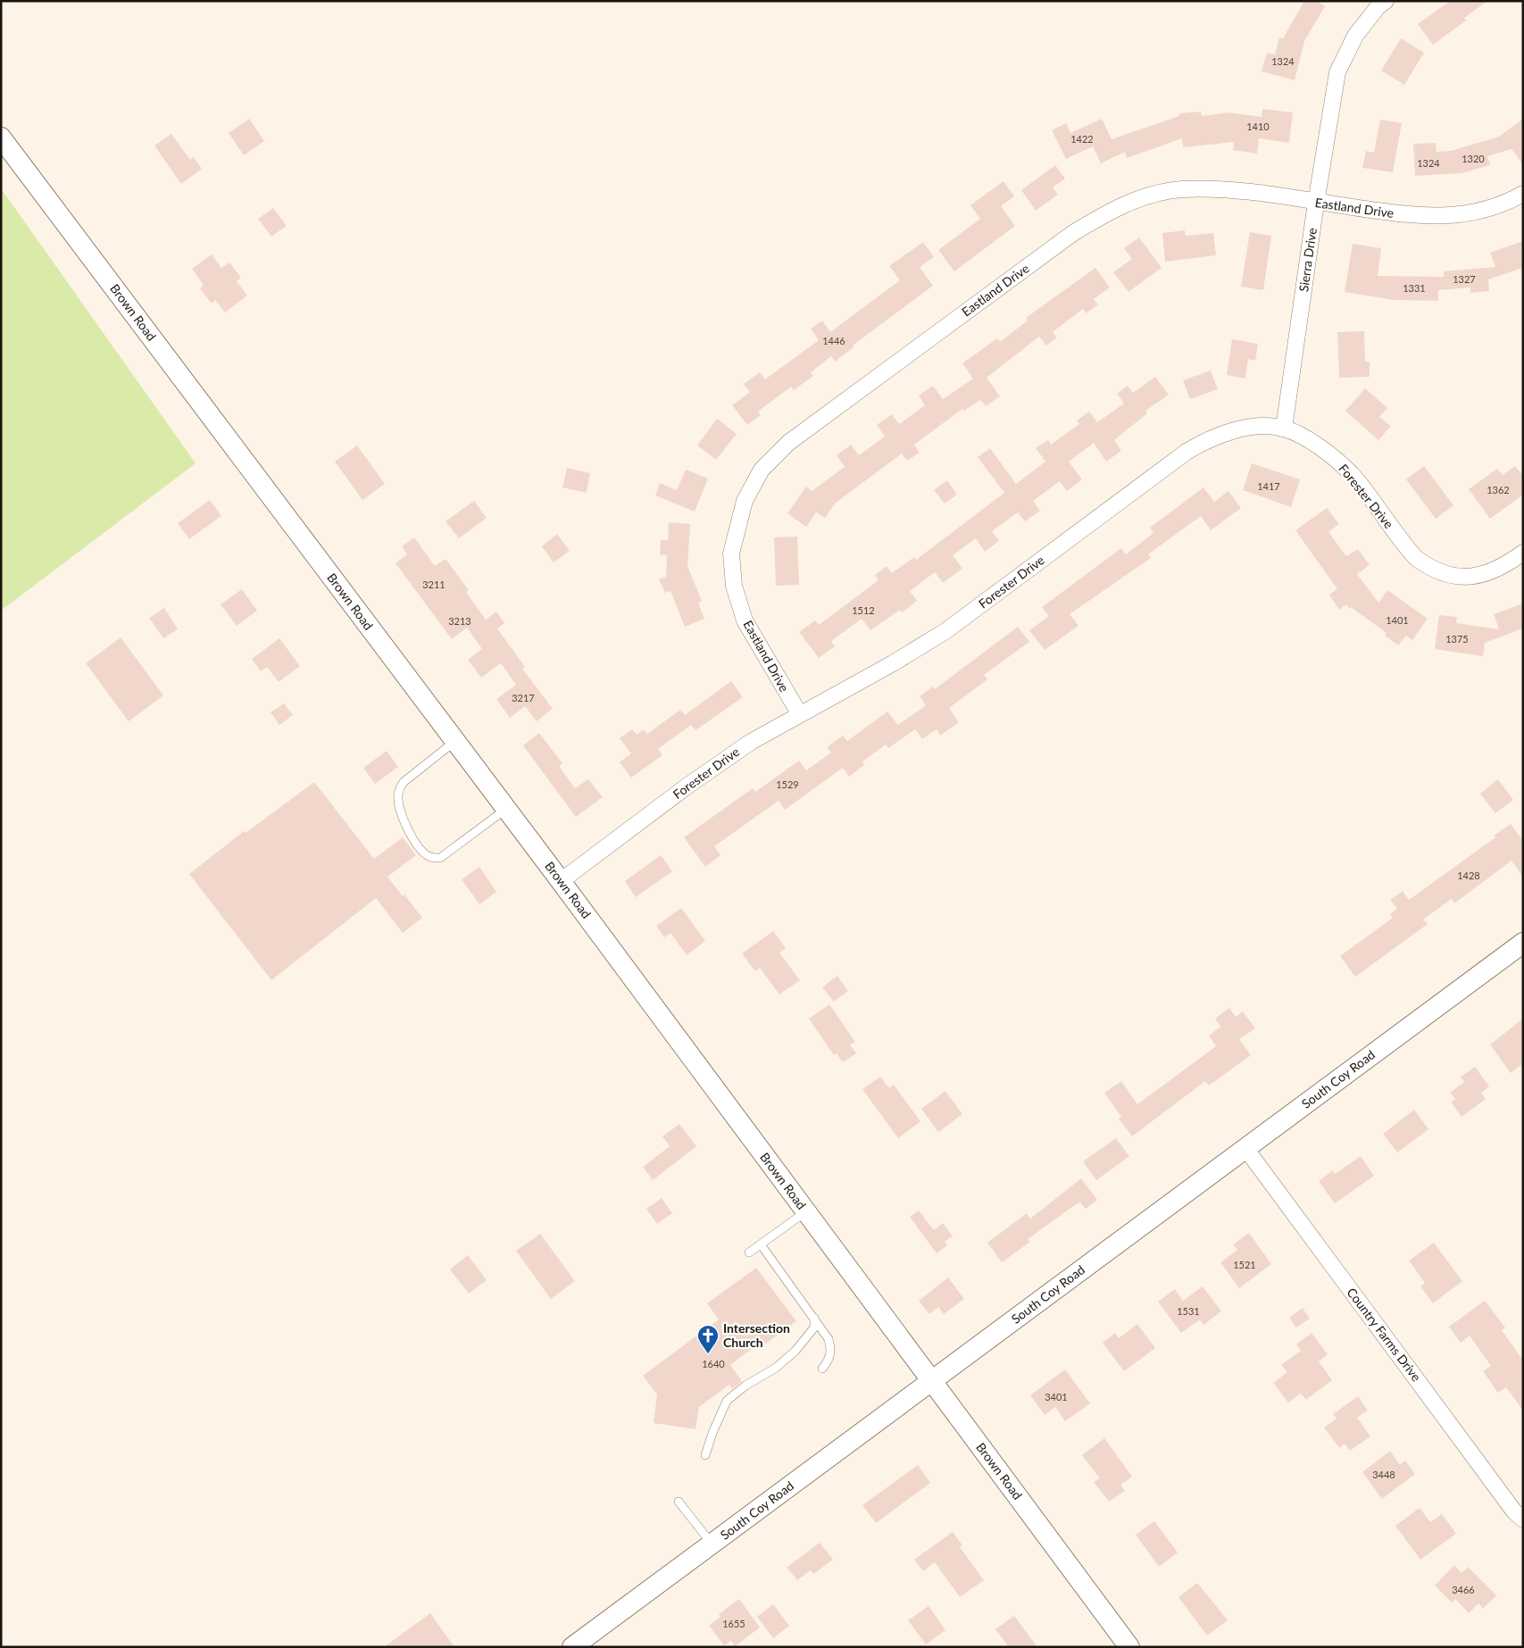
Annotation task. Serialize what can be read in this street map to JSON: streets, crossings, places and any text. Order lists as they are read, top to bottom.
{
  "streets": {
    "street": [
      "Eastland Drive",
      "Sierra Drive",
      "Brown Road",
      "Forester Drive",
      "South Coy Road",
      "Country Farms Drive"
    ]
  },
  "crossings": [
    ["Eastland Drive", "Sierra Drive"],
    ["Eastland Drive", "Forester Drive"],
    ["Sierra Drive", "Forester Drive"],
    ["Brown Road", "Forester Drive"],
    ["Brown Road", "South Coy Road"],
    ["South Coy Road", "Country Farms Drive"]
  ],
  "places": {
    "church": ["Intersection Church"]
  },
  "house_numbers": [
    "1324",
    "1410",
    "1422",
    "1320",
    "1324",
    "1327",
    "1331",
    "1446",
    "1417",
    "1362",
    "3211",
    "1512",
    "1401",
    "3213",
    "1375",
    "3217",
    "1529",
    "1428",
    "1521",
    "1531",
    "1640",
    "3401",
    "3448",
    "3466",
    "1655"
  ]
}
